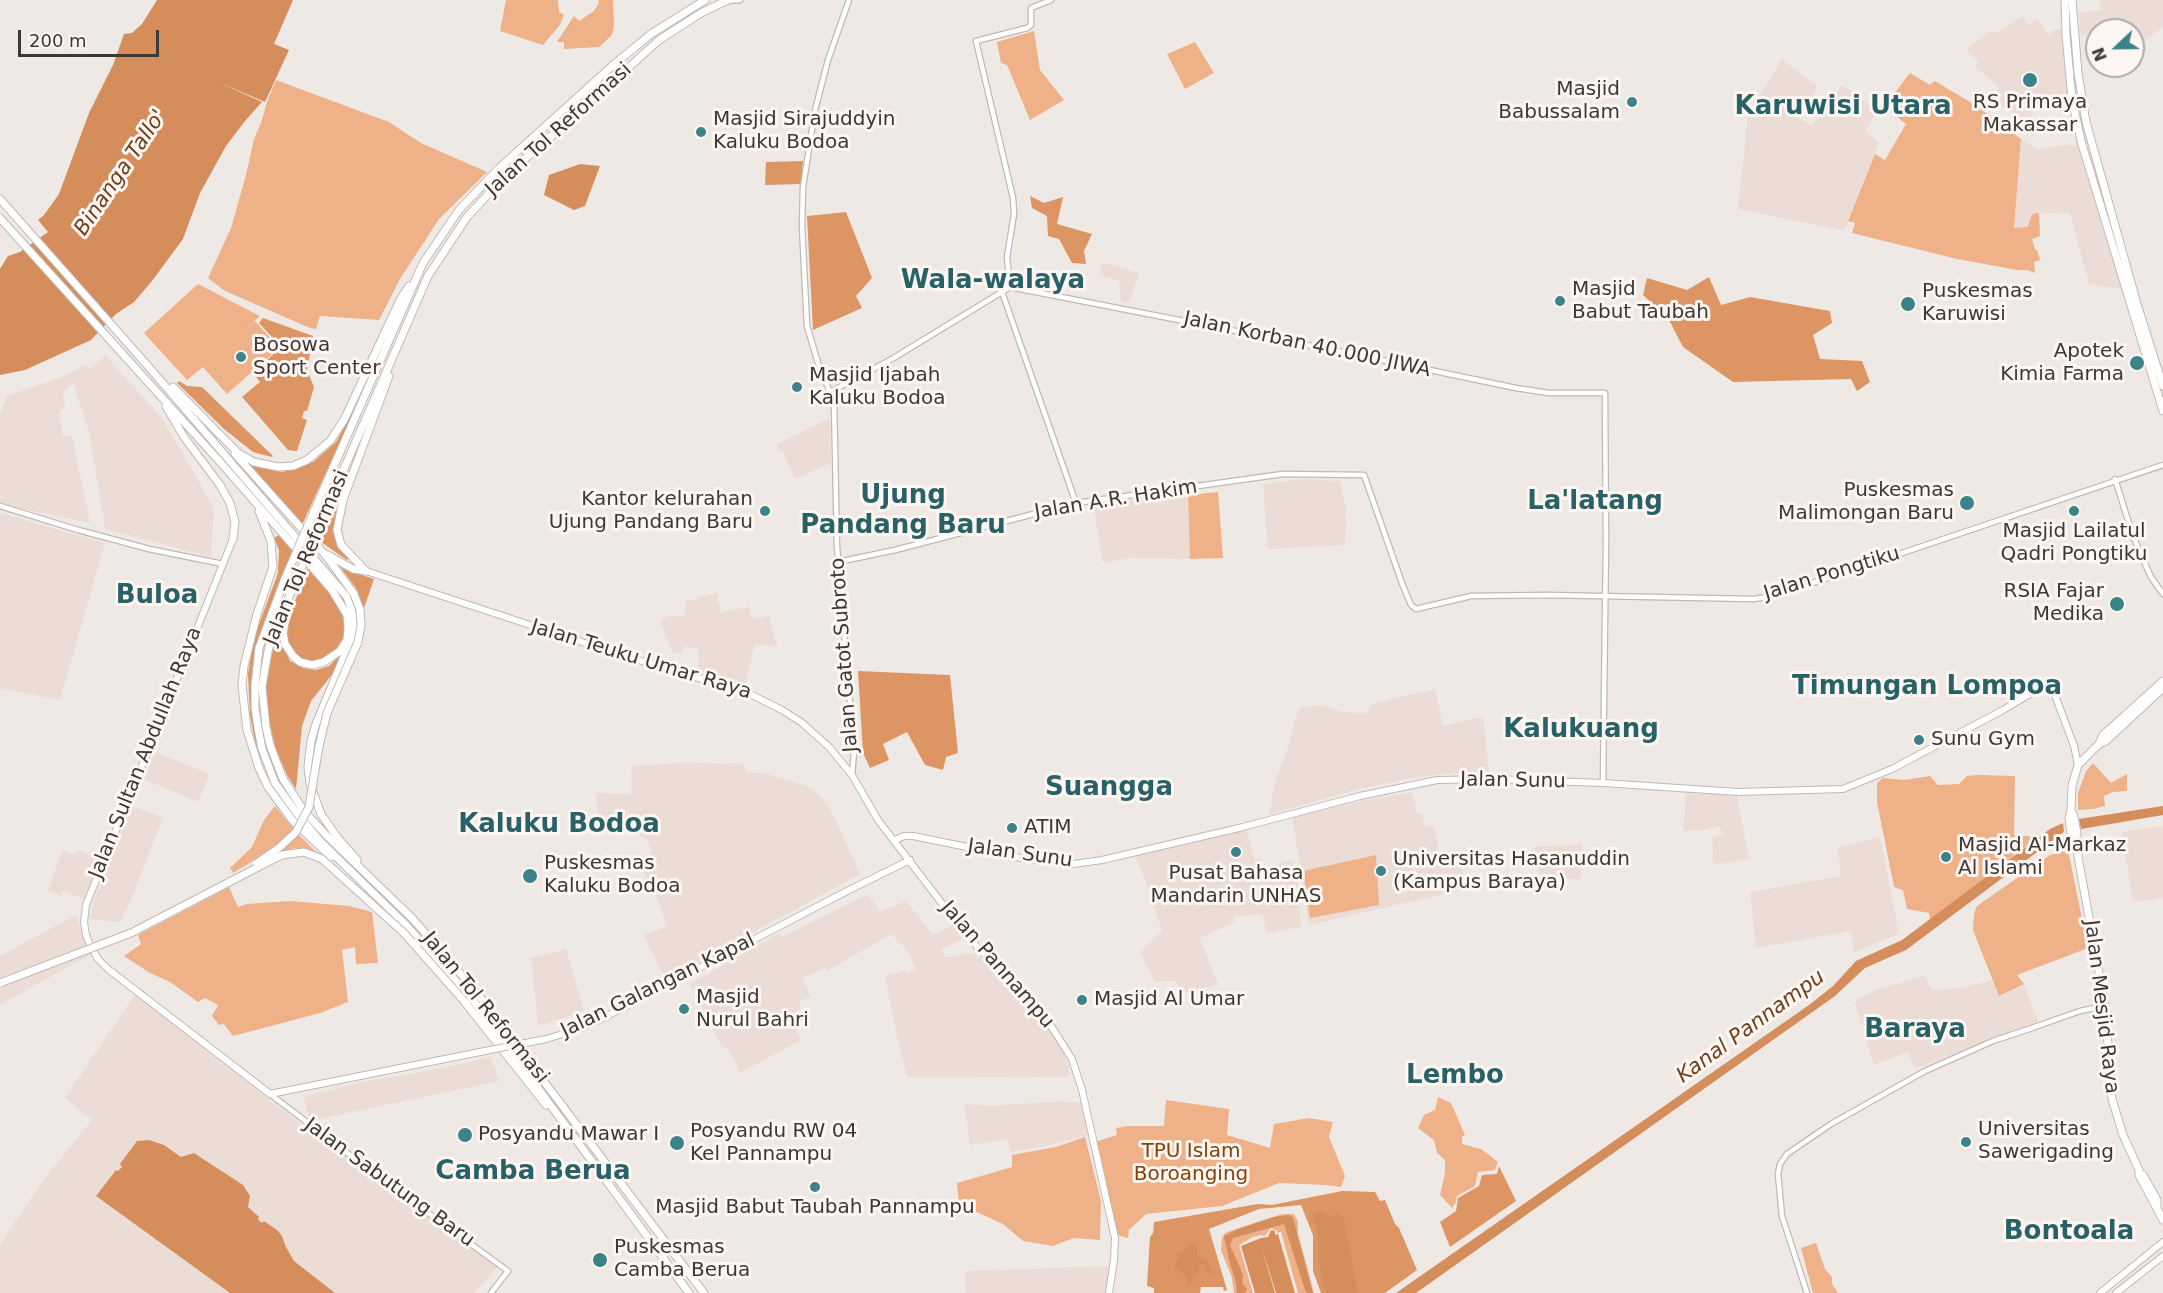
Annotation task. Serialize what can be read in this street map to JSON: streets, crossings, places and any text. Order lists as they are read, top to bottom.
{
  "streets": {
    "highway": ["Jalan Tol Reformasi", "Jalan Mesjid Raya"],
    "main road": [
      "Jalan Teuku Umar Raya",
      "Jalan Sultan Abdullah Raya",
      "Jalan Sunu",
      "Jalan Pannampu",
      "Jalan Galangan Kapal"
    ],
    "street": [
      "Jalan Korban 40.000 JIWA",
      "Jalan A.R. Hakim",
      "Jalan Pongtiku",
      "Jalan Gatot Subroto",
      "Jalan Sabutung Baru"
    ]
  },
  "crossings": [
    ["Jalan Korban 40.000 JIWA", "Jalan Pongtiku"],
    ["Jalan A.R. Hakim", "Jalan Pongtiku"],
    ["Jalan A.R. Hakim", "Jalan Gatot Subroto"],
    ["Jalan Gatot Subroto", "Jalan Teuku Umar Raya"],
    ["Jalan Teuku Umar Raya", "Jalan Sunu"],
    ["Jalan Teuku Umar Raya", "Jalan Pannampu"],
    ["Jalan Sultan Abdullah Raya", "Jalan Galangan Kapal"],
    ["Jalan Sultan Abdullah Raya", "Jalan Sabutung Baru"],
    ["Jalan Sunu", "Jalan Pannampu"],
    ["Jalan Sunu", "Jalan Mesjid Raya"],
    ["Jalan Pannampu", "Jalan Galangan Kapal"],
    ["Jalan Galangan Kapal", "Jalan Sabutung Baru"]
  ],
  "districts": [
    "Karuwisi Utara",
    "Wala-walaya",
    "Ujung Pandang Baru",
    "La'latang",
    "Buloa",
    "Timungan Lompoa",
    "Kalukuang",
    "Suangga",
    "Kaluku Bodoa",
    "Baraya",
    "Lembo",
    "Camba Berua",
    "Bontoala"
  ],
  "water": ["Binanga Tallo'", "Kanal Pannampu"],
  "parks": ["TPU Islam Boroanging"],
  "places": [
    "RS Primaya Makassar",
    "Masjid Babussalam",
    "Masjid Sirajuddyin Kaluku Bodoa",
    "Masjid Babut Taubah",
    "Puskesmas Karuwisi",
    "Bosowa Sport Center",
    "Apotek Kimia Farma",
    "Masjid Ijabah Kaluku Bodoa",
    "Puskesmas Malimongan Baru",
    "Kantor kelurahan Ujung Pandang Baru",
    "Masjid Lailatul Qadri Pongtiku",
    "RSIA Fajar Medika",
    "Sunu Gym",
    "ATIM",
    "Pusat Bahasa Mandarin UNHAS",
    "Masjid Al-Markaz Al Islami",
    "Universitas Hasanuddin (Kampus Baraya)",
    "Puskesmas Kaluku Bodoa",
    "Masjid Al Umar",
    "Masjid Nurul Bahri",
    "Posyandu Mawar I",
    "Universitas Sawerigading",
    "Posyandu RW 04 Kel Pannampu",
    "Masjid Babut Taubah Pannampu",
    "Puskesmas Camba Berua"
  ],
  "scale_bar": "200 m",
  "north": "left"
}
